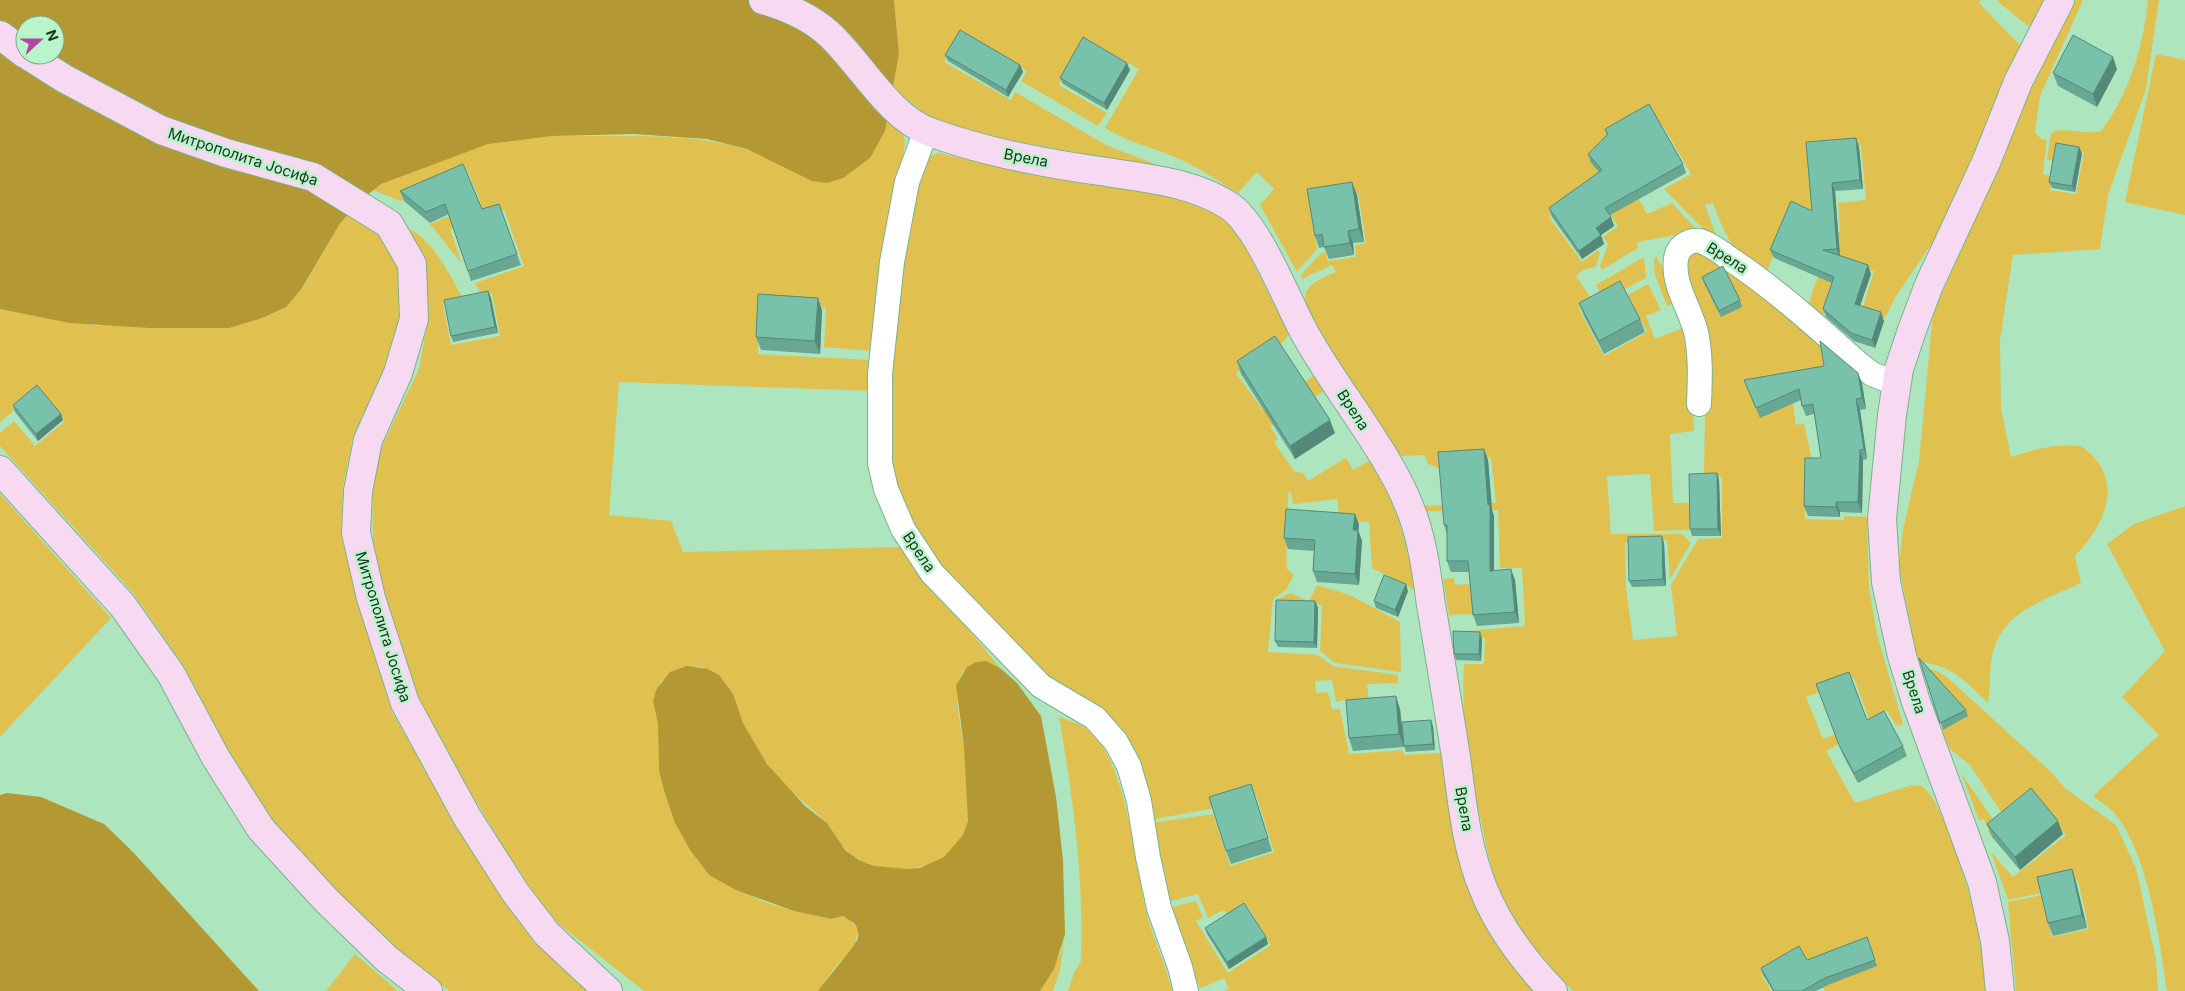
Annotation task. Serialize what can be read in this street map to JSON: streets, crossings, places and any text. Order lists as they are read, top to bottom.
{
  "streets": {
    "street": ["Митрополита Јосифа", "Врела"]
  },
  "north": "right"
}
